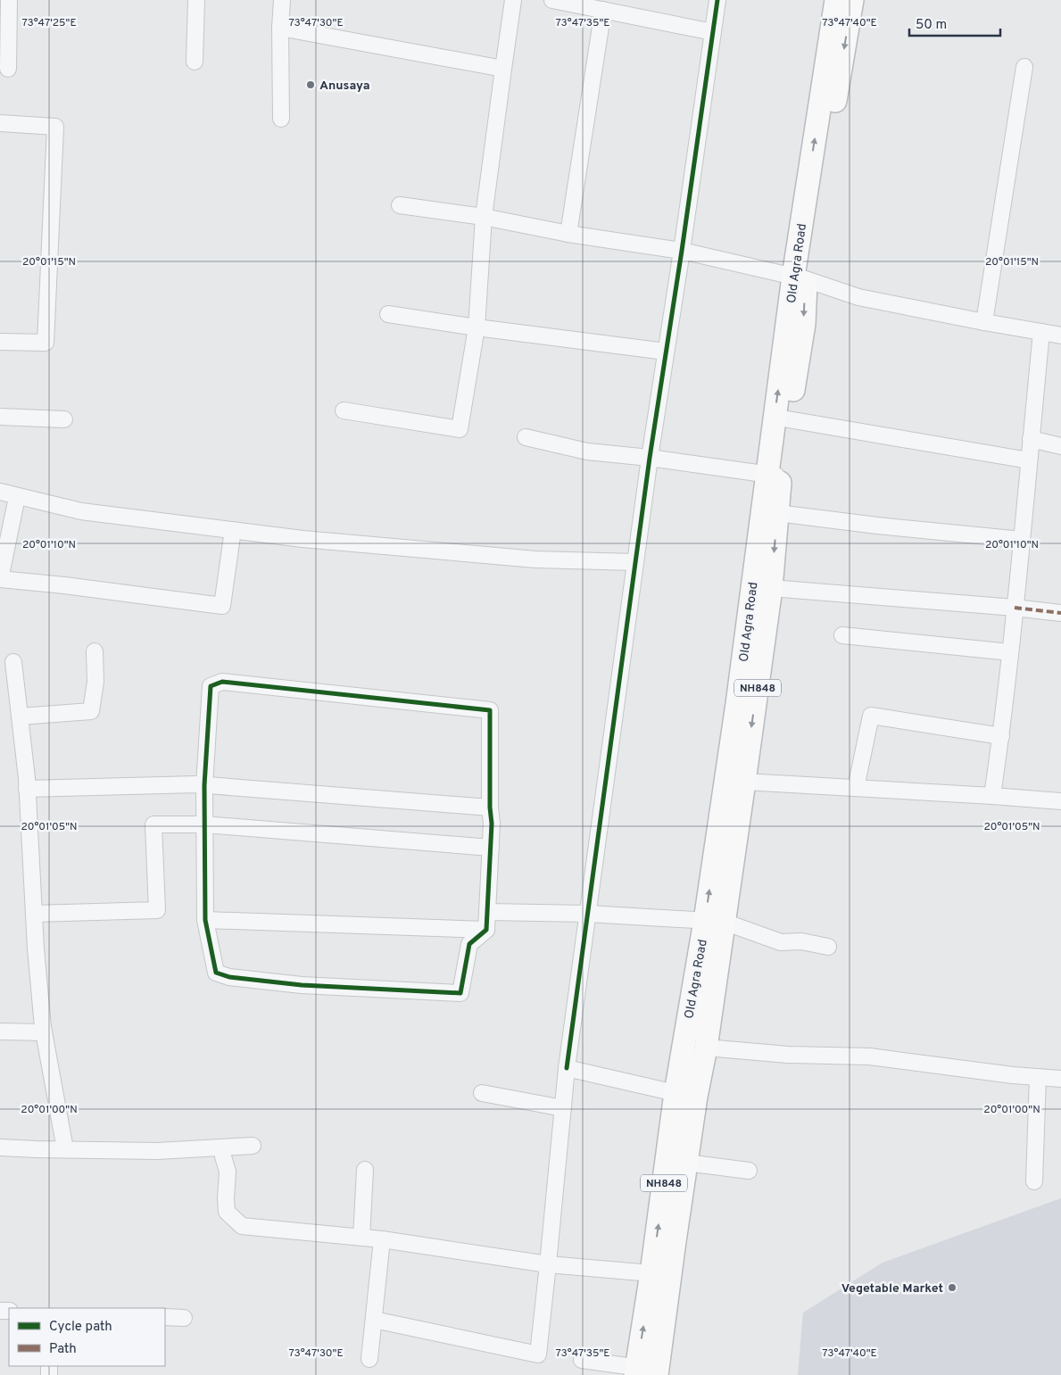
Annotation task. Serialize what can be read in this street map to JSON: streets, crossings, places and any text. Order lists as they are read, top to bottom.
{
  "streets": {
    "highway": ["Old Agra Road", "NH848"]
  },
  "crossings": [
    ["Old Agra Road", "NH848"]
  ],
  "places": ["Anusaya", "Vegetable Market"],
  "legend": ["Cycle path", "Path"],
  "scale_bar": "50 m",
  "coordinates": [
    "73°47'25\"E",
    "73°47'30\"E",
    "73°47'35\"E",
    "73°47'40\"E",
    "20°01'15\"N",
    "20°01'10\"N",
    "20°01'05\"N",
    "20°01'00\"N"
  ]
}
